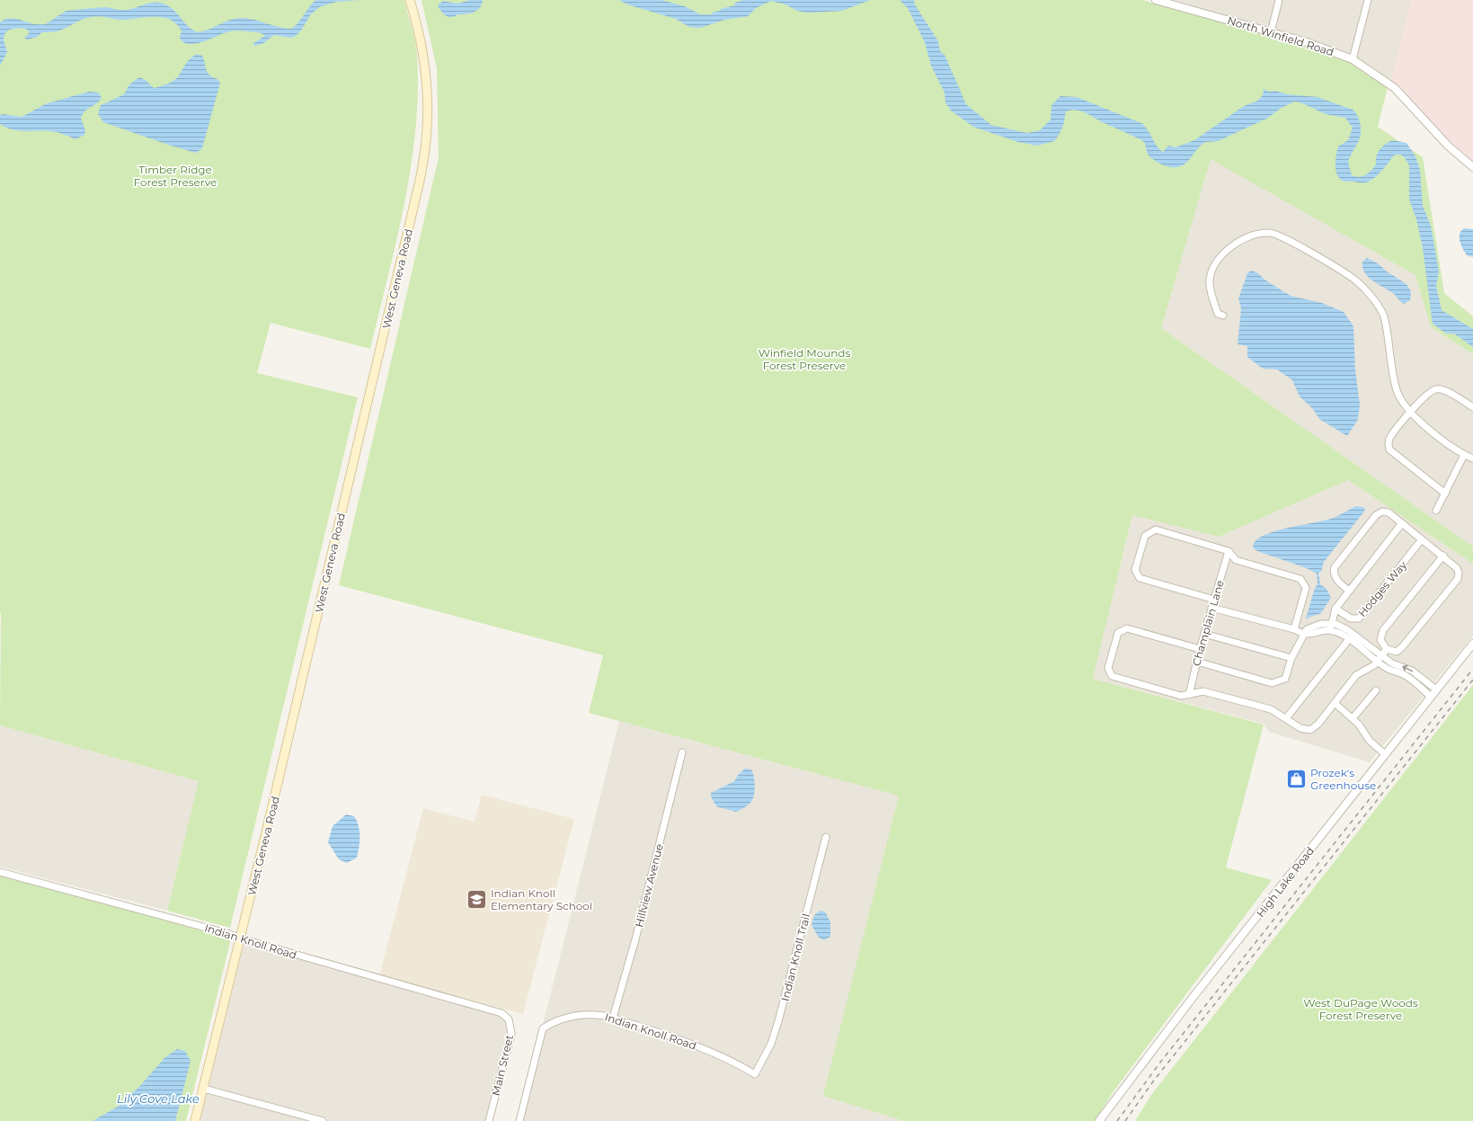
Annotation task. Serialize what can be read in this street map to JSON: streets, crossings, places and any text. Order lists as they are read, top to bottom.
{
  "streets": {
    "main road": ["West Geneva Road"],
    "street": [
      "North Winfield Road",
      "Hodges Way",
      "Champlain Lane",
      "High Lake Road",
      "Hillview Avenue",
      "Indian Knoll Road",
      "Indian Knoll Trail",
      "Main Street"
    ]
  },
  "crossings": [
    ["West Geneva Road", "Indian Knoll Road"],
    ["Hillview Avenue", "Indian Knoll Road"],
    ["Indian Knoll Road", "Indian Knoll Trail"],
    ["Indian Knoll Road", "Main Street"]
  ],
  "water": ["Lily Cove Lake"],
  "parks": ["Timber Ridge Forest Preserve", "Winfield Mounds Forest Preserve", "West DuPage Woods Forest Preserve"],
  "places": {
    "shop": ["Prozek's Greenhouse"],
    "school or university": ["Indian Knoll Elementary School"]
  }
}
